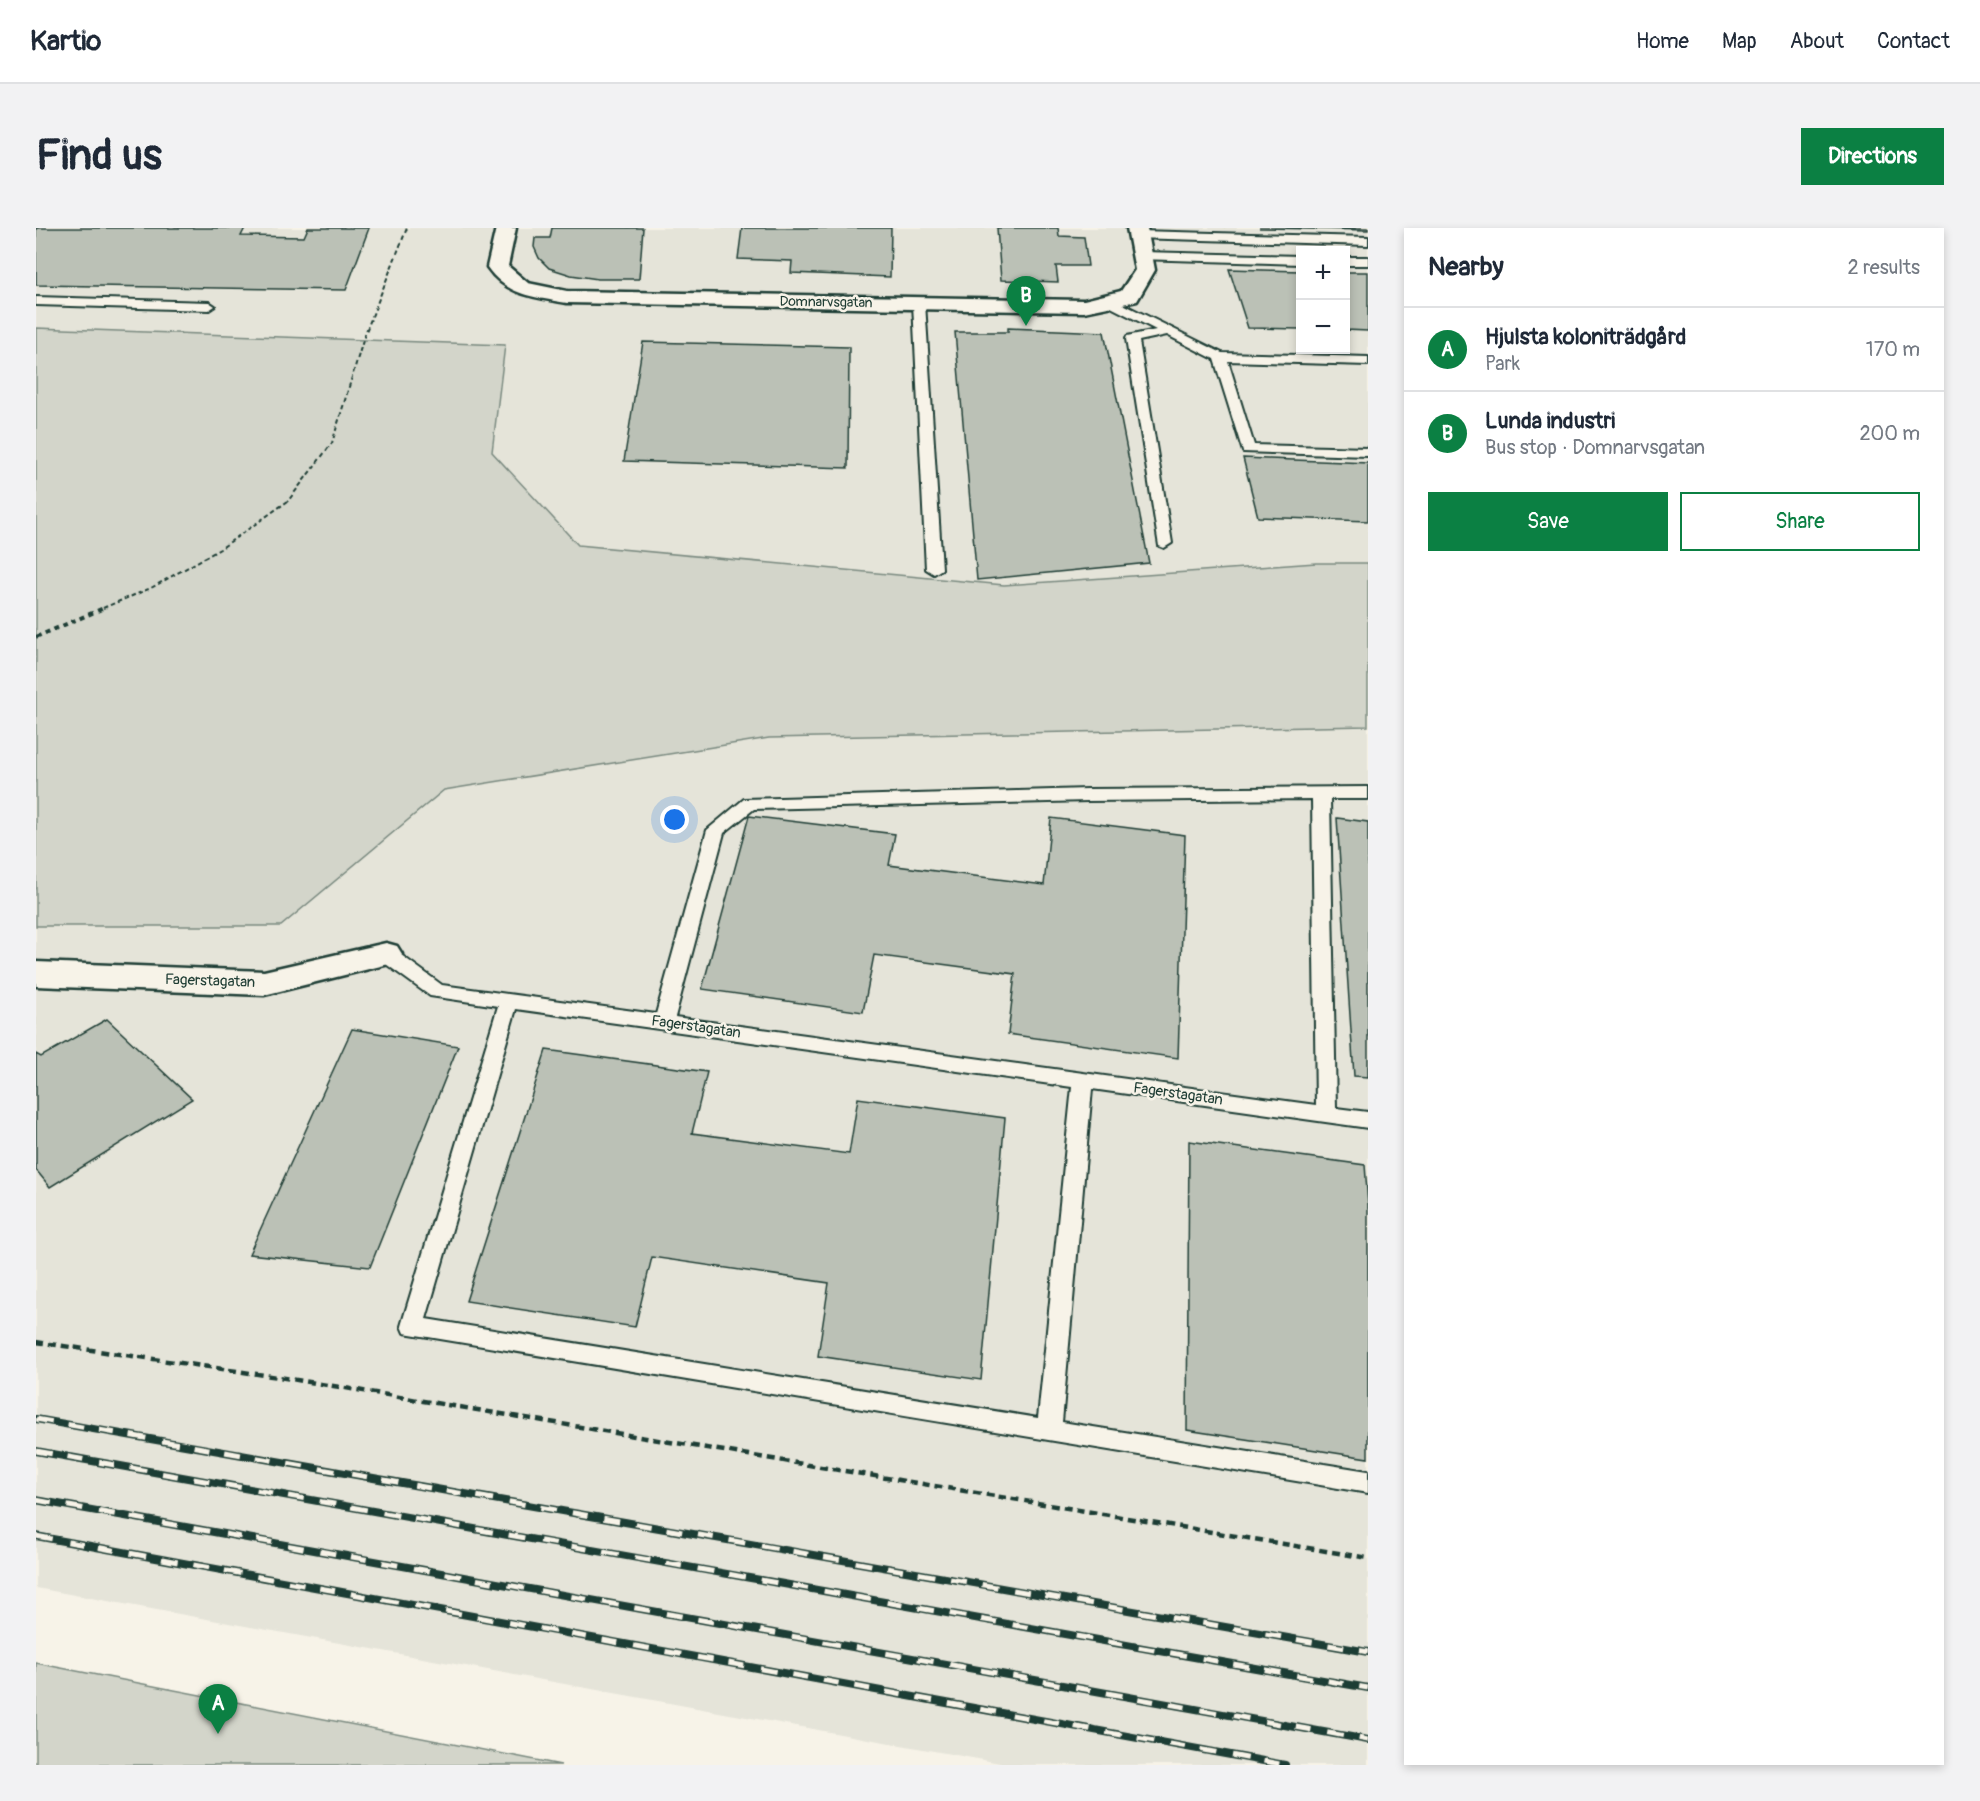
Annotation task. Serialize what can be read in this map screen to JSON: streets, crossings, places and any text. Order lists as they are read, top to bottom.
{
  "streets": {
    "street": ["Domnarvsgatan", "Fagerstagatan"]
  },
  "page": {
    "header": "Kartio",
    "nav": [
      "Home",
      "Map",
      "About",
      "Contact"
    ],
    "buttons": [
      "Directions",
      ["Save", "Share"]
    ],
    "title": "Find us",
    "heading": ["Nearby", "2 results"],
    "map_buttons": ["+", "−"],
    "pins": ["B", "A"],
    "list": [
      {
        "mark": "A",
        "name": "Hjulsta koloniträdgård",
        "note": "Park",
        "value": "170 m"
      },
      {
        "mark": "B",
        "name": "Lunda industri",
        "note": "Bus stop · Domnarvsgatan",
        "value": "200 m"
      }
    ]
  }
}
